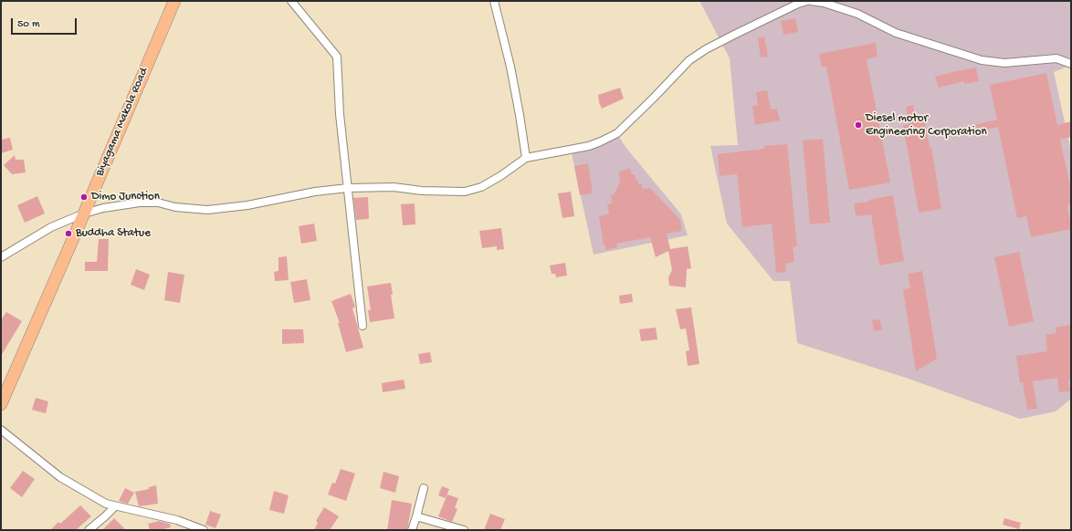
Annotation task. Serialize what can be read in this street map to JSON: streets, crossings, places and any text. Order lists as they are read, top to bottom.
{
  "streets": {
    "main road": ["Biyagama Makola Road"]
  },
  "places": ["Diesel motor Engineering Corporation", "Dimo Junction", "Buddha Statue"],
  "scale_bar": "50 m"
}
